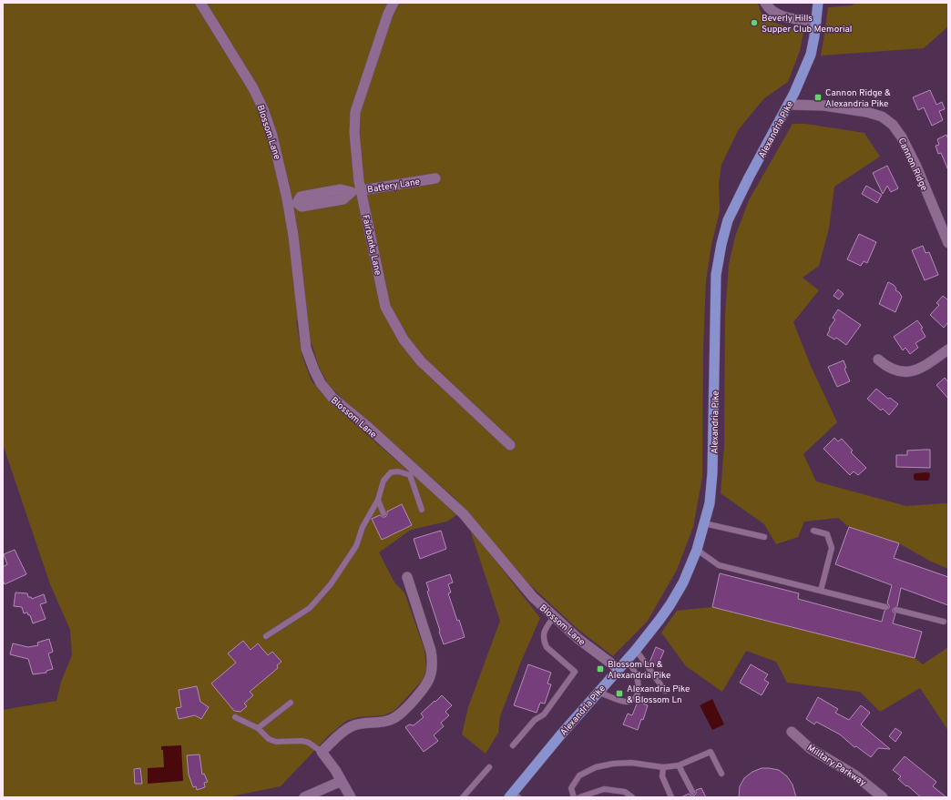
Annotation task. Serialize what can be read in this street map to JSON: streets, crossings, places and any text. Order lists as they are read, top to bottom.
{
  "streets": {
    "main road": ["Alexandria Pike"],
    "street": [
      "Blossom Lane",
      "Cannon Ridge",
      "Battery Lane",
      "Fairbanks Lane",
      "Military Parkway"
    ]
  },
  "crossings": [
    ["Alexandria Pike", "Blossom Lane"],
    ["Alexandria Pike", "Cannon Ridge"],
    ["Blossom Lane", "Battery Lane"],
    ["Battery Lane", "Fairbanks Lane"]
  ],
  "places": {
    "other": ["Beverly Hills Supper Club Memorial"],
    "transit": ["Cannon Ridge & Alexandria Pike", "Blossom Ln & Alexandria Pike", "Alexandria Pike & Blossom Ln"]
  }
}
